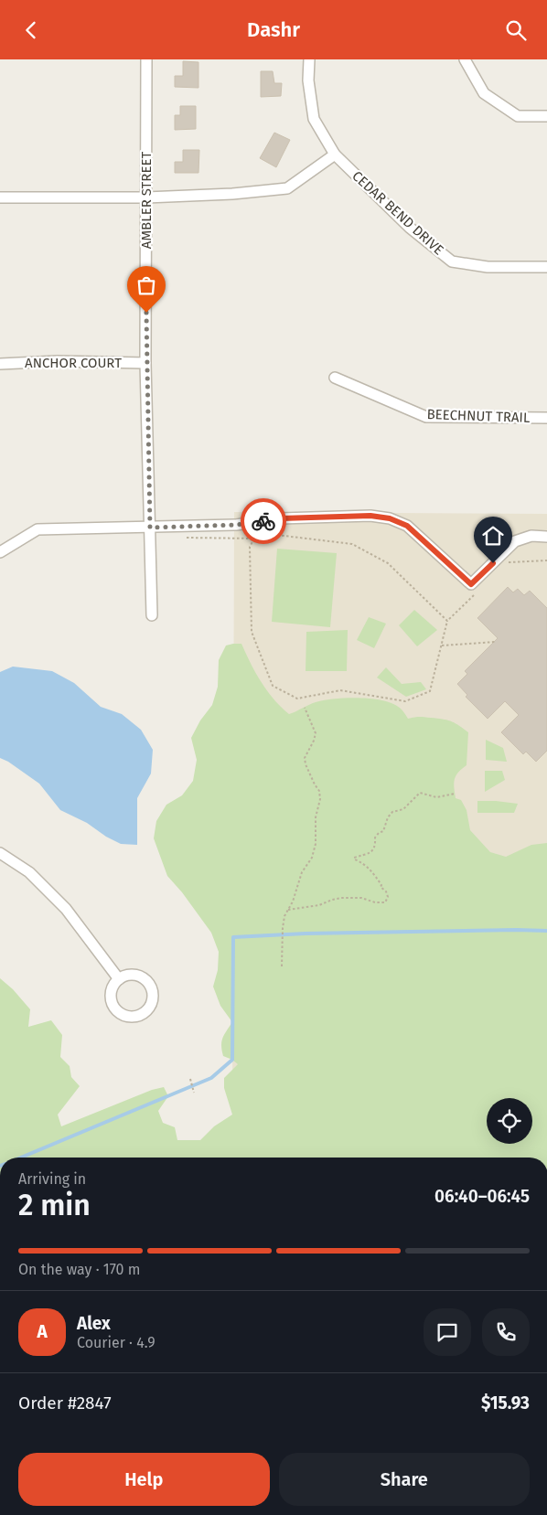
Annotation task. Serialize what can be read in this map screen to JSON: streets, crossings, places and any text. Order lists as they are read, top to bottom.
{
  "streets": {
    "street": [
      "AMBLER STREET",
      "CEDAR BEND DRIVE",
      "ANCHOR COURT",
      "BEECHNUT TRAIL"
    ]
  },
  "crossings": [
    ["AMBLER STREET", "ANCHOR COURT"]
  ],
  "page": {
    "header": "Dashr",
    "heading": ["2 min", "Arriving in", "06:40–06:45"],
    "panel": [
      "Alex",
      "Courier · 4.9",
      "Order #2847",
      "$15.93"
    ],
    "bar": "On the way · 170 m",
    "round": "A",
    "buttons": ["Help", "Share"]
  }
}
